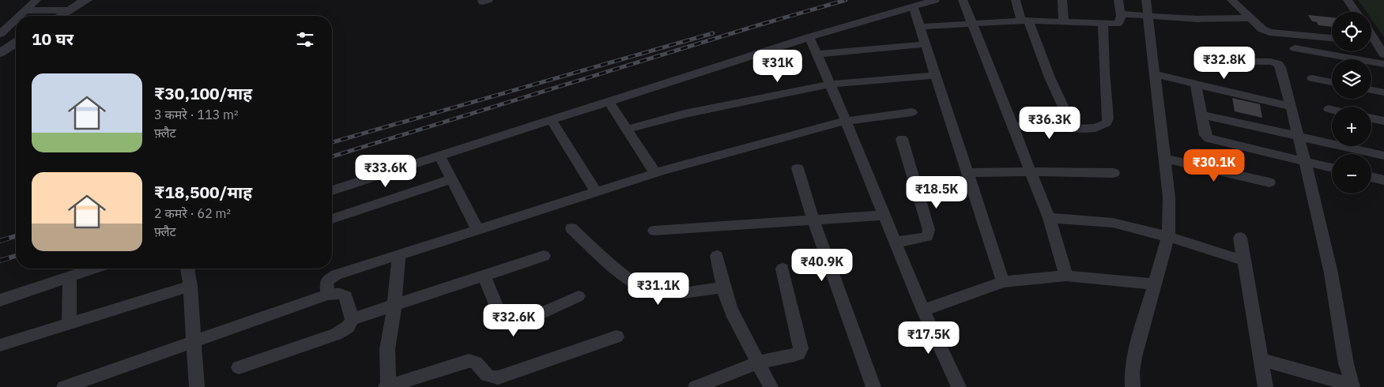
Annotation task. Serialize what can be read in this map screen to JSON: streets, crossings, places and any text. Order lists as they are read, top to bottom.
{
  "page": {
    "map_buttons": ["+", "−"],
    "heading": "10 घर",
    "price": [
      "₹32.8K",
      "₹31K",
      "₹36.3K",
      "₹30.1K",
      "₹33.6K",
      "₹18.5K",
      "₹40.9K",
      "₹31.1K",
      "₹32.6K",
      "₹17.5K"
    ],
    "list": [
      {
        "name": "₹30,100/माह",
        "note": "3 कमरे · 113 m² · फ़्लैट"
      },
      {
        "name": "₹18,500/माह",
        "note": "2 कमरे · 62 m² · फ़्लैट"
      }
    ]
  }
}
